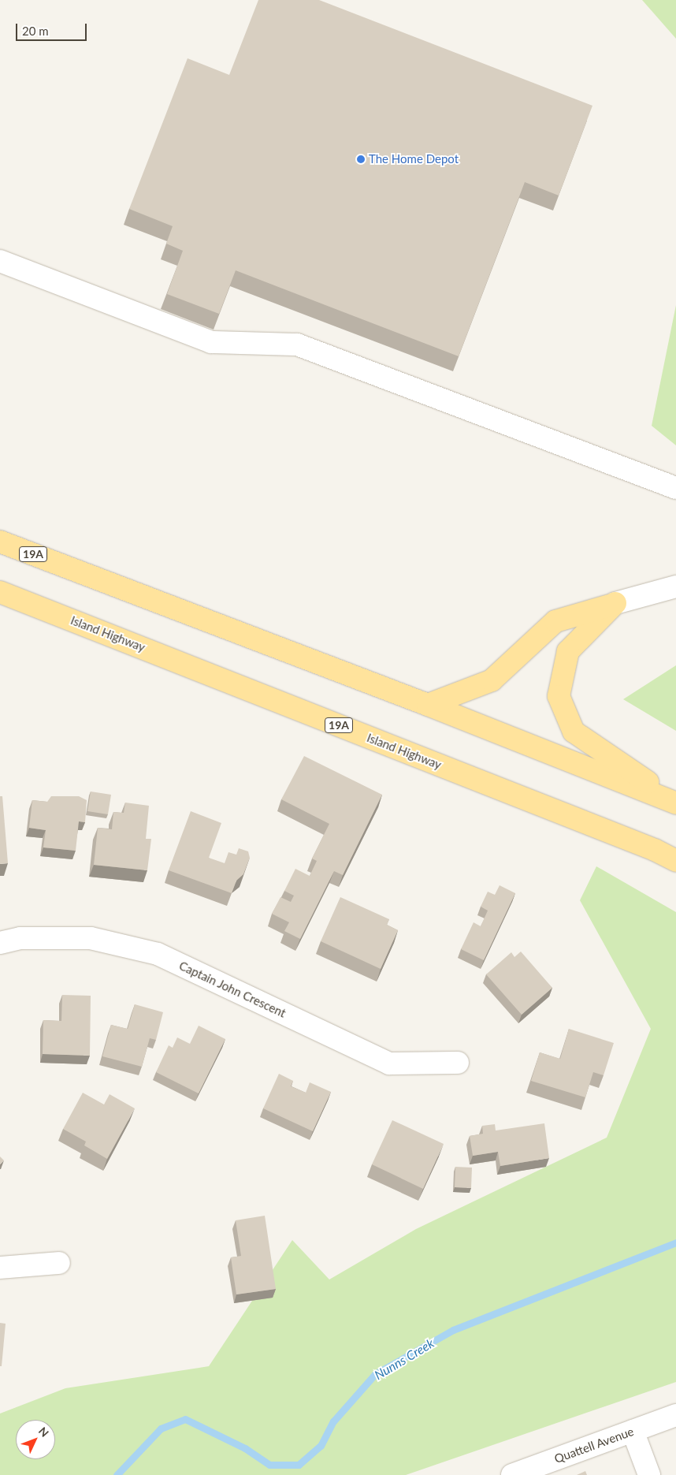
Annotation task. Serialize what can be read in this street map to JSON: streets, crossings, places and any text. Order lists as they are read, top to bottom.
{
  "streets": {
    "main road": ["19A", "Island Highway"],
    "street": ["Captain John Crescent", "Quattell Avenue"]
  },
  "water": ["Nunns Creek"],
  "places": ["The Home Depot"],
  "scale_bar": "20 m",
  "north": "top right"
}
